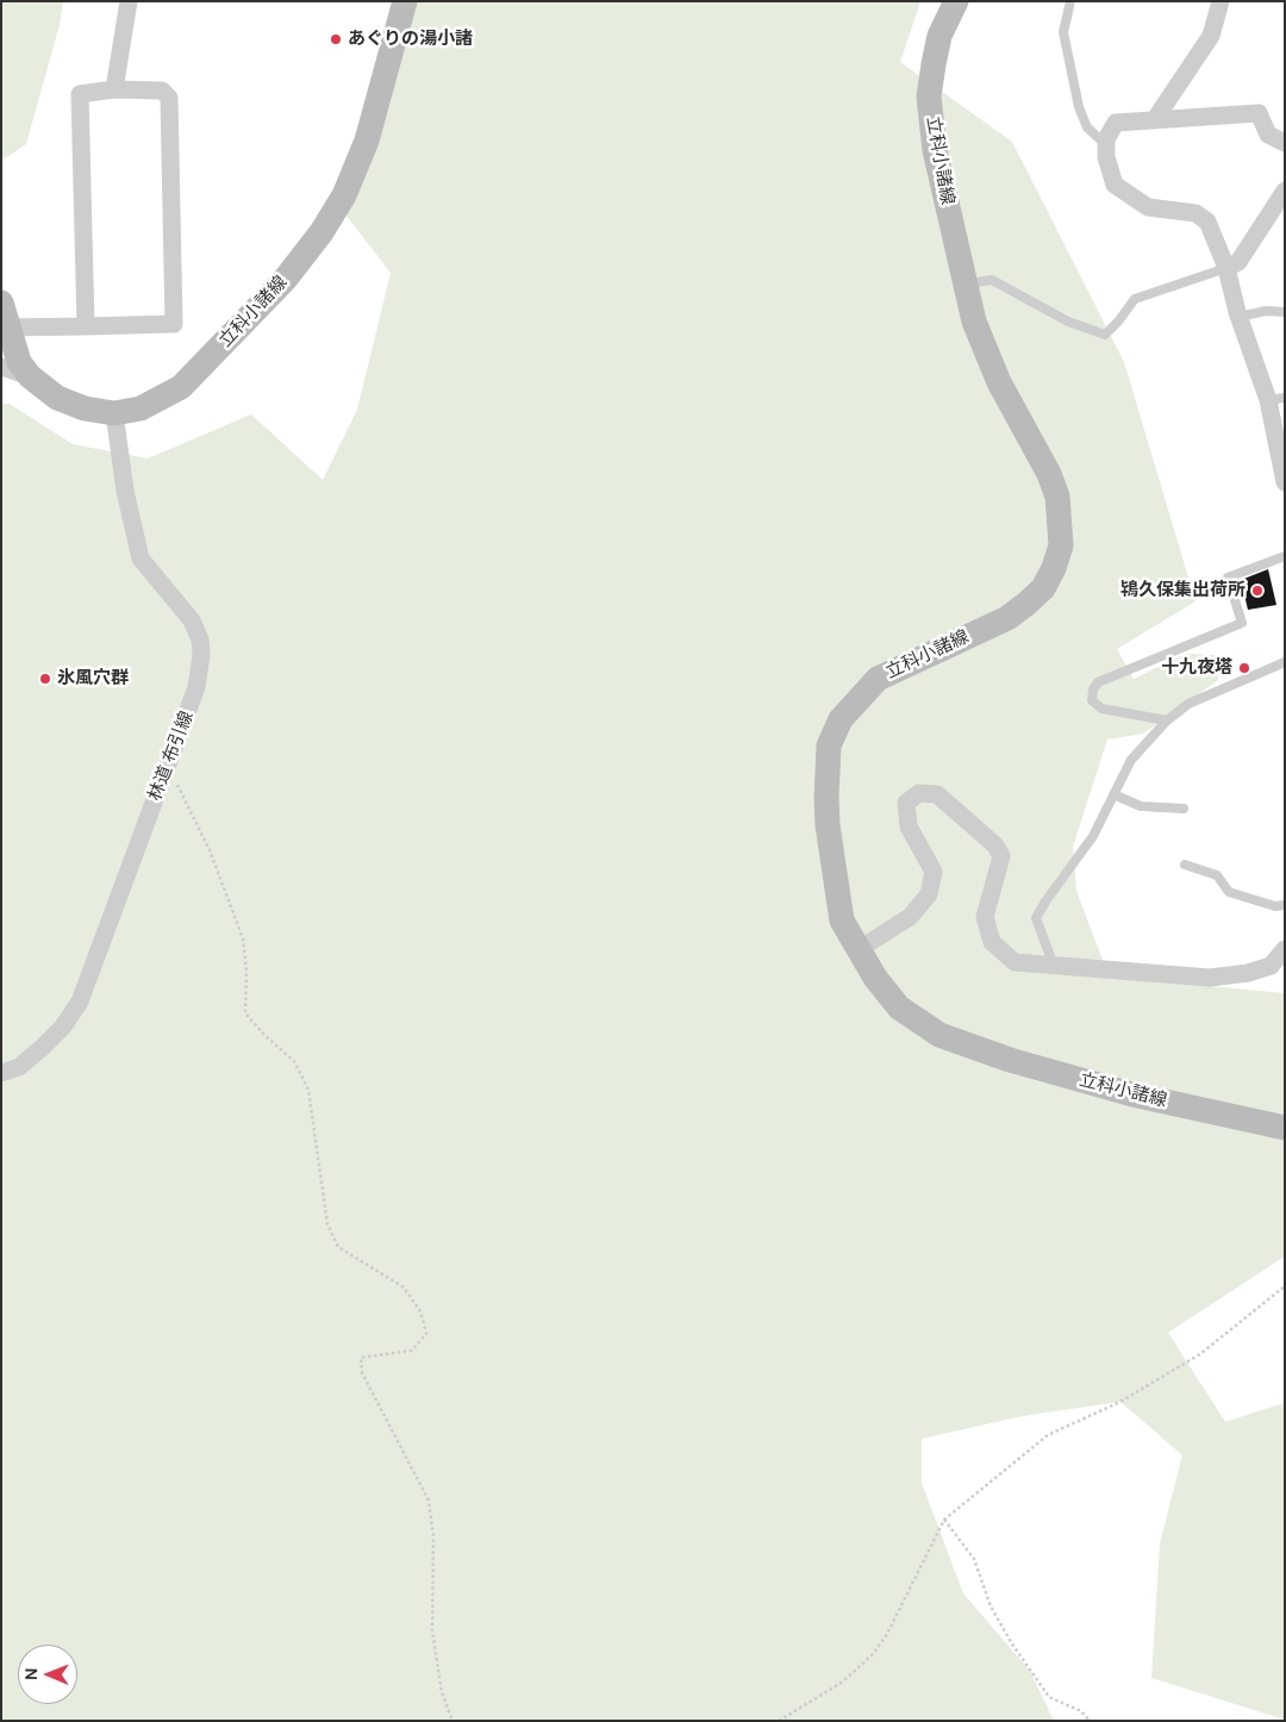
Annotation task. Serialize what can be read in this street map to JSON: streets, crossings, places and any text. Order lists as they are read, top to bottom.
{
  "streets": {
    "main road": ["立科小諸線"],
    "street": ["林道 布引線"]
  },
  "crossings": [
    ["立科小諸線", "林道 布引線"]
  ],
  "places": [
    "あぐりの湯小諸",
    "鴇久保集出荷所",
    "十九夜塔",
    "氷風穴群"
  ],
  "north": "left"
}
